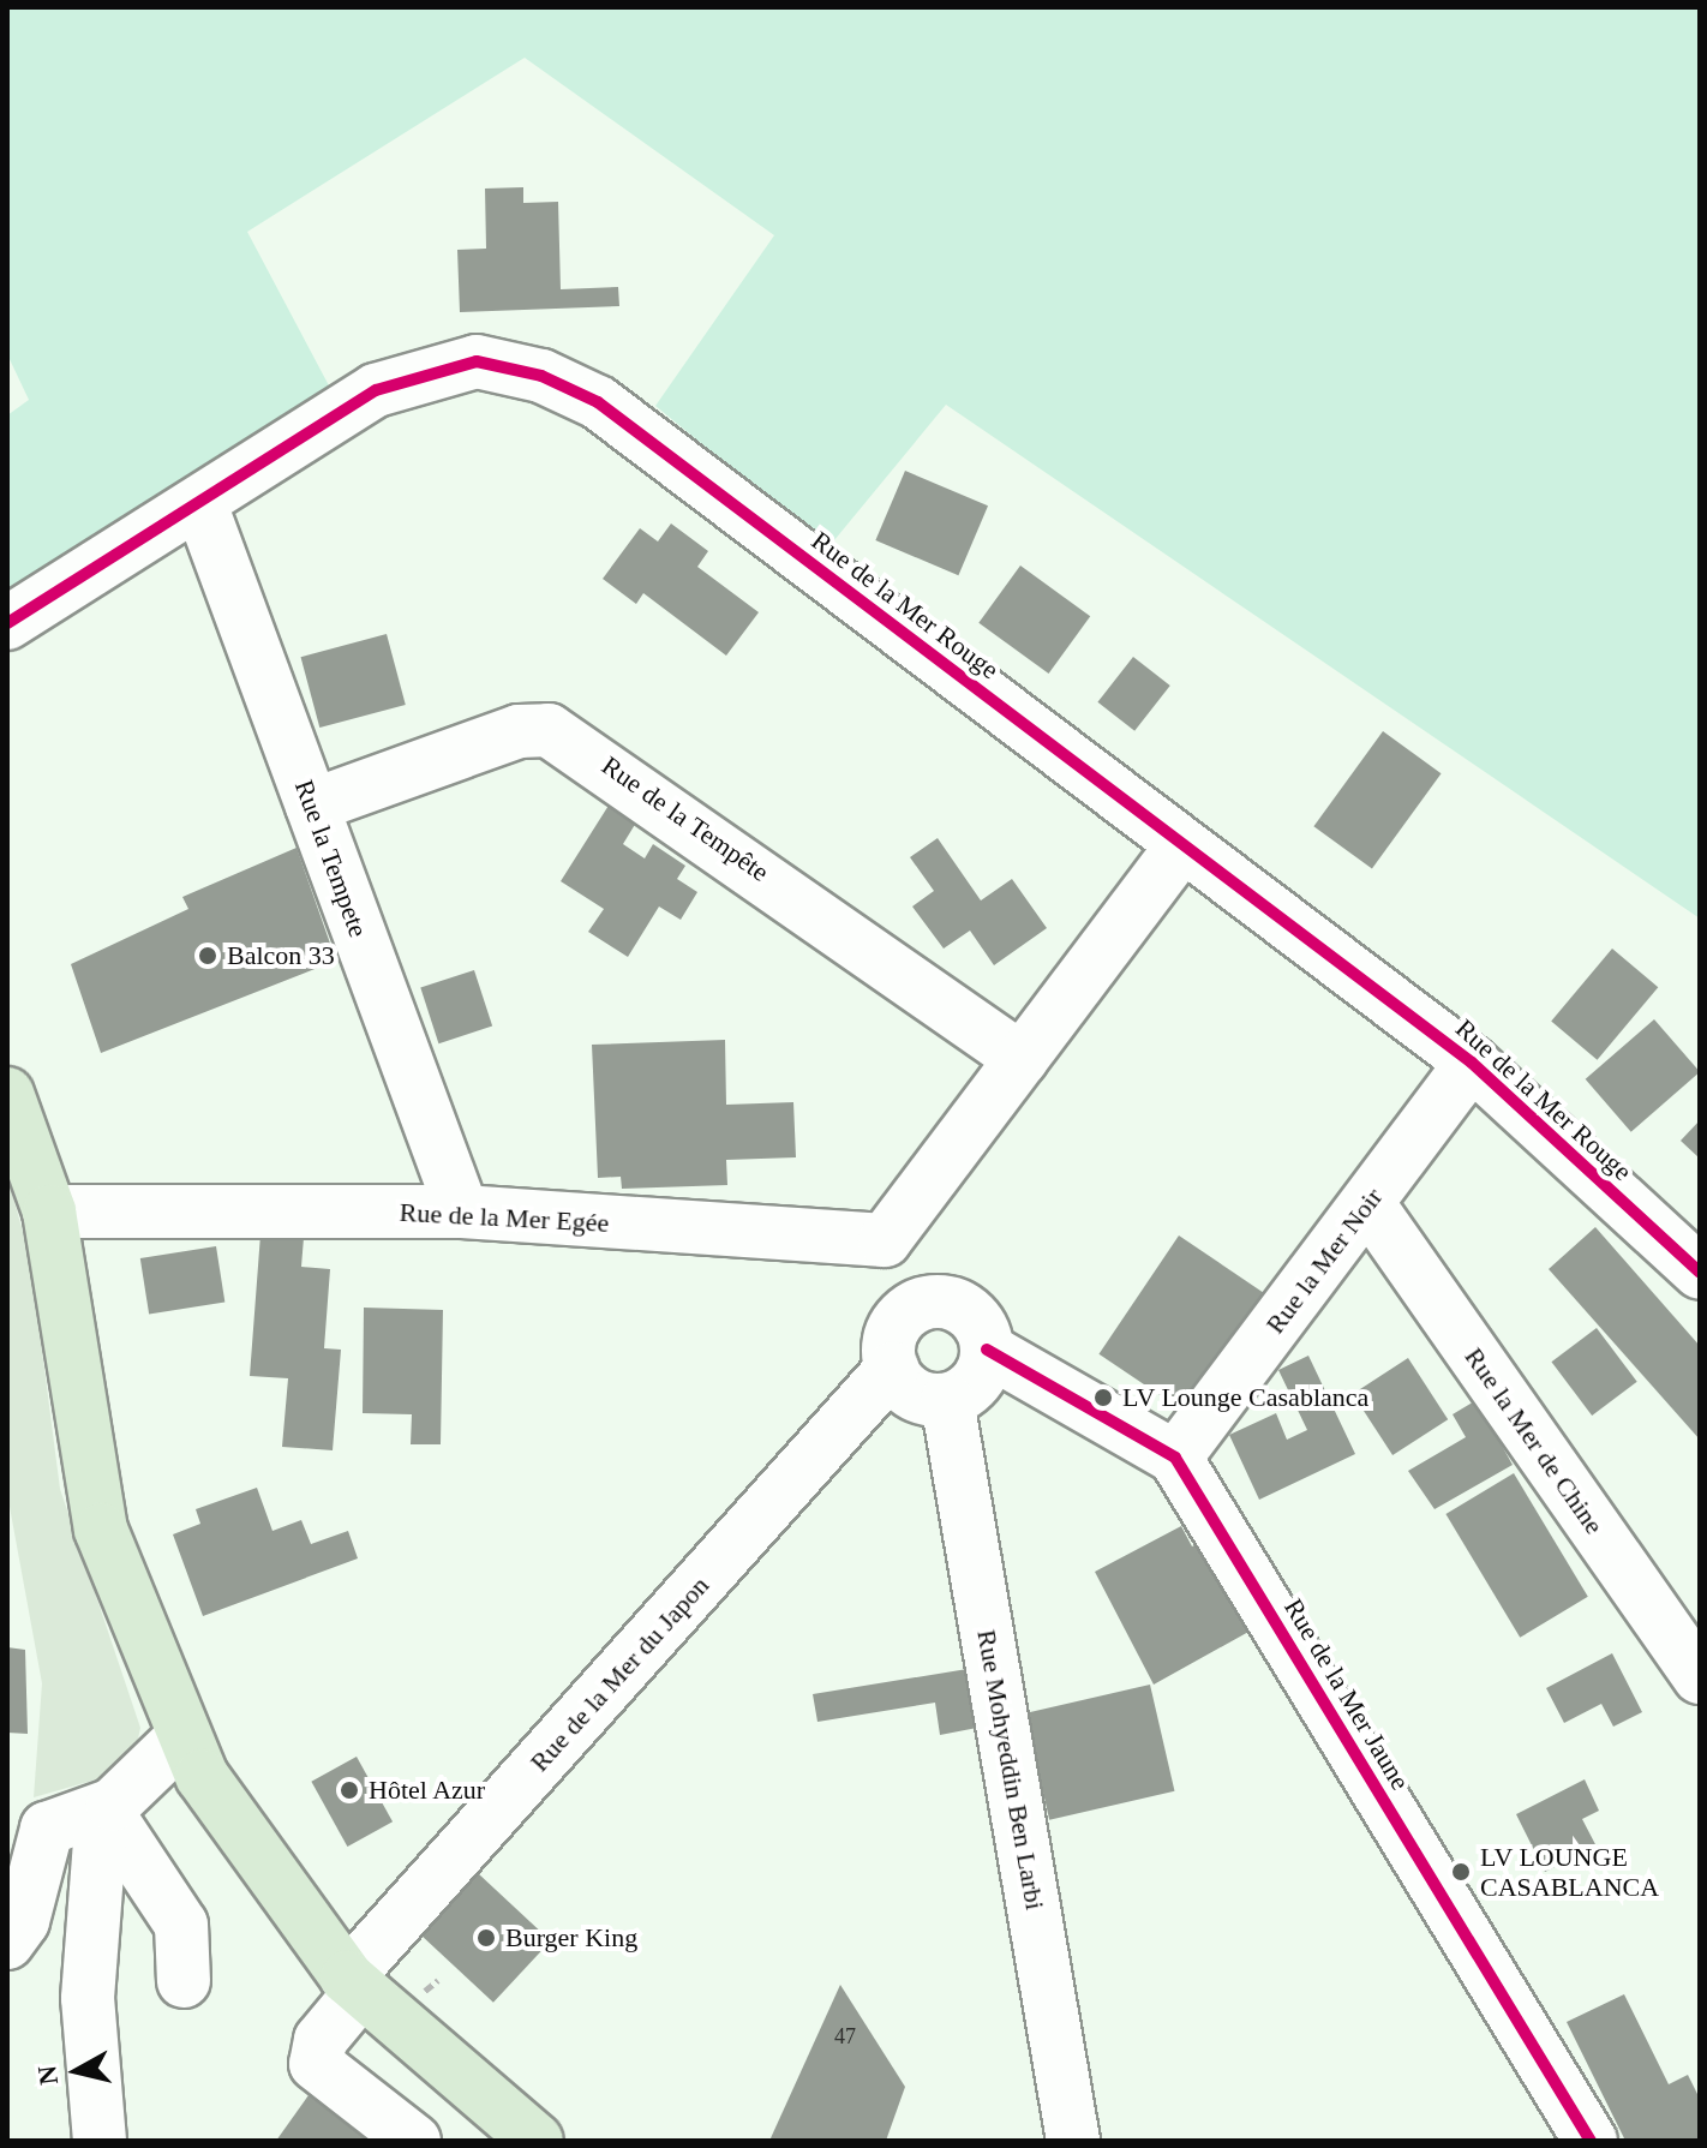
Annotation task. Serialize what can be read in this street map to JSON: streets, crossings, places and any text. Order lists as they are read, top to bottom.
{
  "streets": {
    "street": [
      "Rue de la Mer Rouge",
      "Rue de la Tempête",
      "Rue la Tempete",
      "Rue de la Mer Egée",
      "Rue la Mer Noir",
      "Rue la Mer de Chine",
      "Rue de la Mer du Japon",
      "Rue de la Mer Jaune",
      "Rue Mohyeddin Ben Larbi"
    ]
  },
  "crossings": [
    ["Rue de la Mer Rouge", "Rue la Tempete"],
    ["Rue de la Mer Rouge", "Rue la Mer Noir"],
    ["Rue de la Tempête", "Rue la Tempete"],
    ["Rue la Tempete", "Rue de la Mer Egée"],
    ["Rue la Mer Noir", "Rue la Mer de Chine"],
    ["Rue la Mer Noir", "Rue de la Mer Jaune"],
    ["Rue de la Mer du Japon", "Rue de la Mer Jaune"],
    ["Rue de la Mer du Japon", "Rue Mohyeddin Ben Larbi"],
    ["Rue de la Mer Jaune", "Rue Mohyeddin Ben Larbi"]
  ],
  "places": [
    "Balcon 33",
    "LV Lounge Casablanca",
    "Hôtel Azur",
    "LV LOUNGE CASABLANCA",
    "Burger King"
  ],
  "house_numbers": ["47"],
  "north": "left"
}
